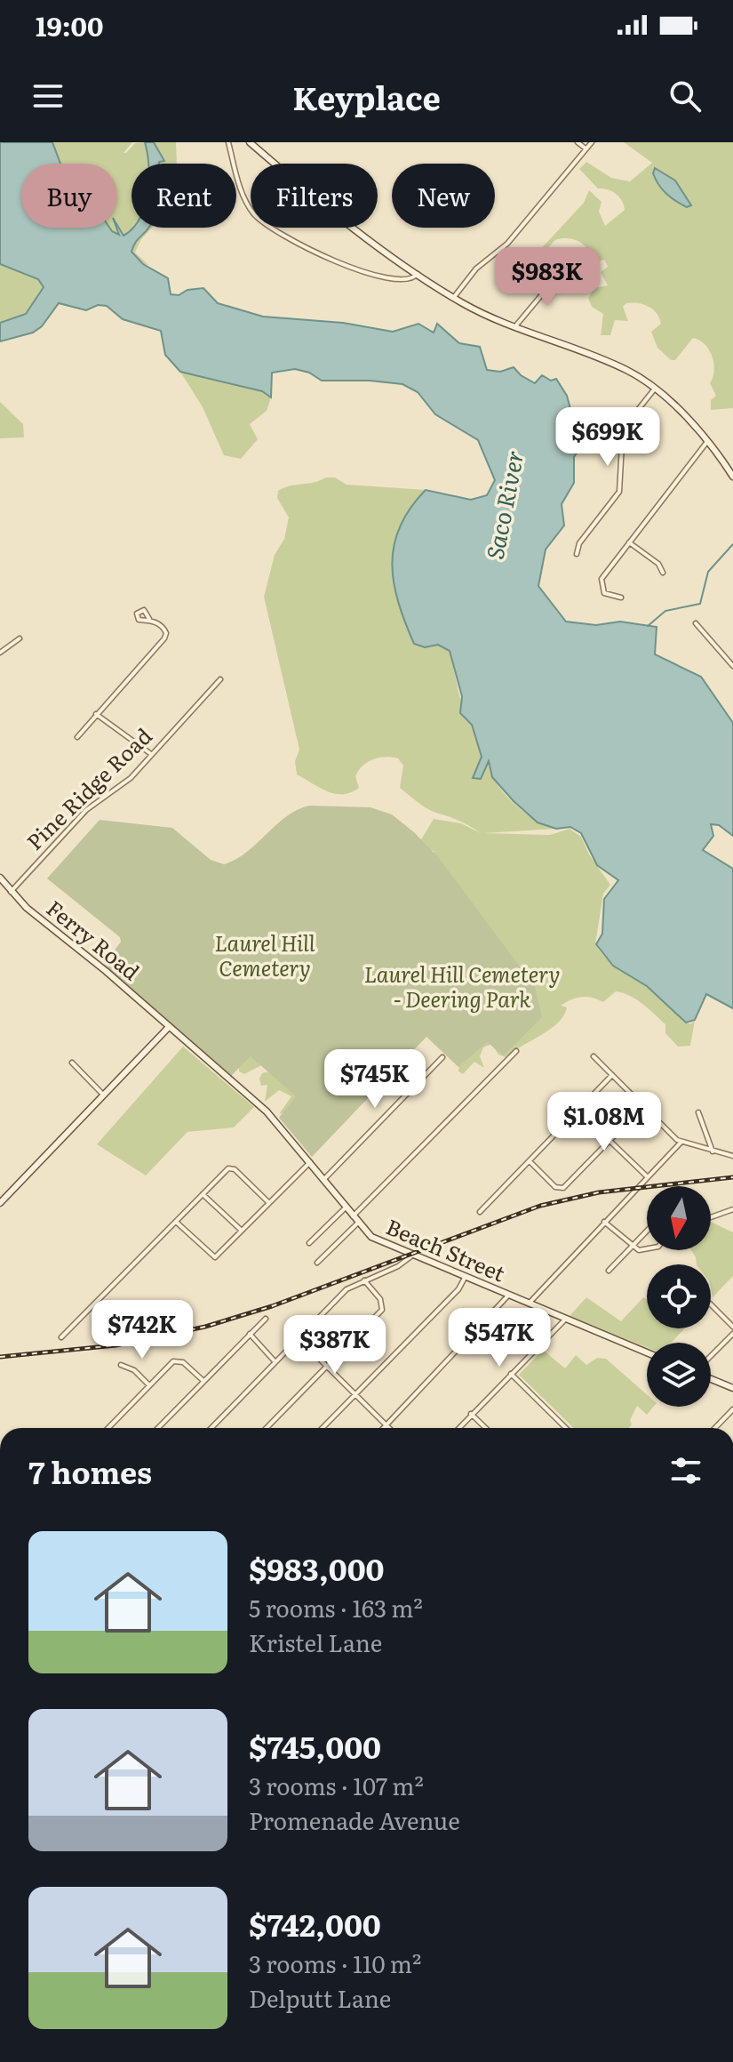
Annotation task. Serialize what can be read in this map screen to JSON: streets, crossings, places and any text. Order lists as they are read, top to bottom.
{
  "streets": {
    "main road": ["Ferry Road", "Beach Street"],
    "street": ["Pine Ridge Road"]
  },
  "crossings": [
    ["Pine Ridge Road", "Ferry Road"],
    ["Ferry Road", "Beach Street"]
  ],
  "water": ["Saco River"],
  "parks": ["Laurel Hill Cemetery", "Laurel Hill Cemetery - Deering Park"],
  "north": "bottom",
  "page": {
    "status": "19:00",
    "header": "Keyplace",
    "chip": [
      "Buy",
      "Rent",
      "Filters",
      "New"
    ],
    "price": [
      "$983K",
      "$699K",
      "$745K",
      "$1.08M",
      "$742K",
      "$547K",
      "$387K"
    ],
    "heading": "7 homes",
    "list": [
      {
        "name": "$983,000",
        "note": "5 rooms · 163 m² · Kristel Lane"
      },
      {
        "name": "$745,000",
        "note": "3 rooms · 107 m² · Promenade Avenue"
      },
      {
        "name": "$742,000",
        "note": "3 rooms · 110 m² · Delputt Lane"
      }
    ]
  }
}
